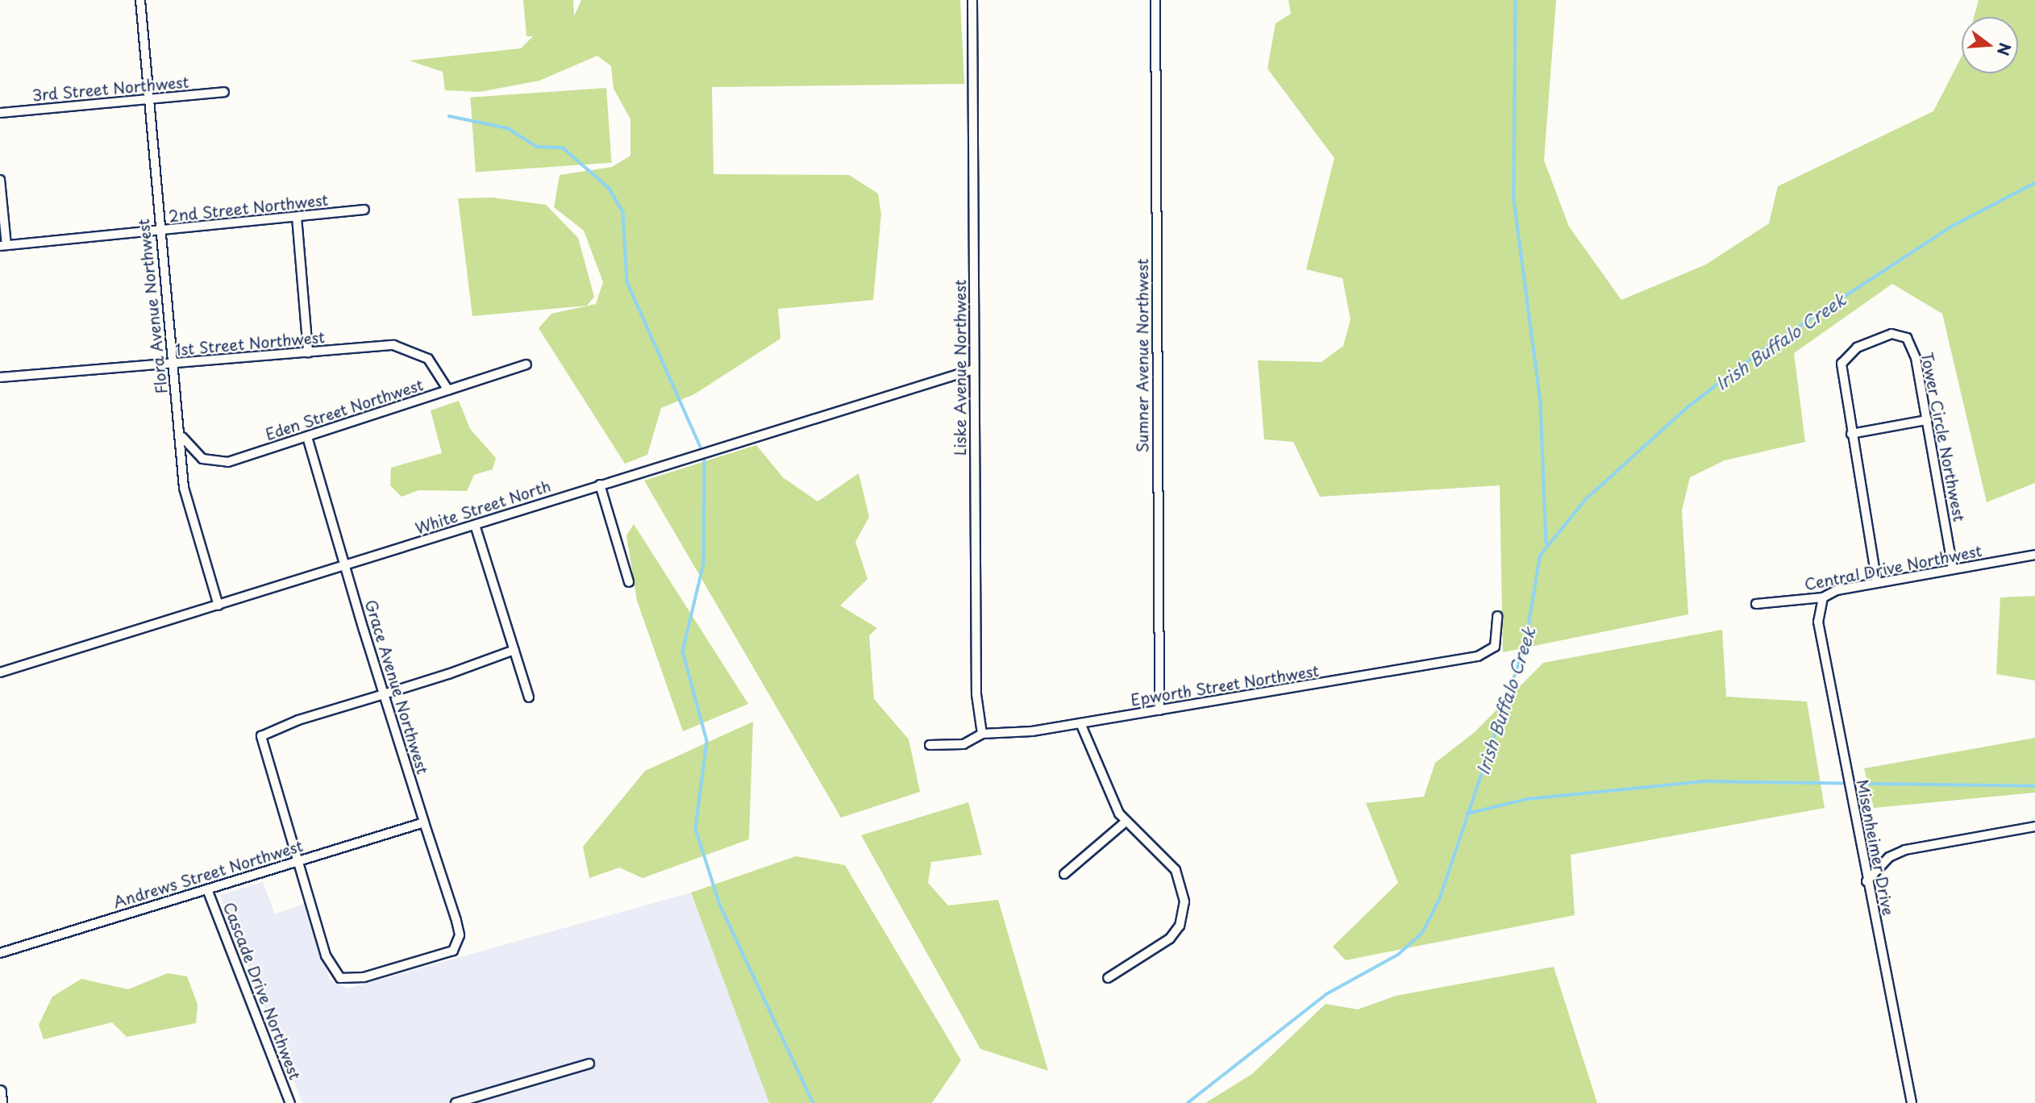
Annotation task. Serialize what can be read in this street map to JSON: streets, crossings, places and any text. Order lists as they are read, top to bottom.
{
  "streets": {
    "street": [
      "3rd Street Northwest",
      "2nd Street Northwest",
      "Flora Avenue Northwest",
      "1st Street Northwest",
      "Sumner Avenue Northwest",
      "Liske Avenue Northwest",
      "Eden Street Northwest",
      "Tower Circle Northwest",
      "White Street North",
      "Central Drive Northwest",
      "Epworth Street Northwest",
      "Grace Avenue Northwest",
      "Misenheimer Drive",
      "Andrews Street Northwest",
      "Cascade Drive Northwest"
    ]
  },
  "crossings": [
    ["3rd Street Northwest", "Flora Avenue Northwest"],
    ["2nd Street Northwest", "Flora Avenue Northwest"],
    ["Flora Avenue Northwest", "1st Street Northwest"],
    ["Flora Avenue Northwest", "Eden Street Northwest"],
    ["Flora Avenue Northwest", "White Street North"],
    ["1st Street Northwest", "Eden Street Northwest"],
    ["Sumner Avenue Northwest", "Epworth Street Northwest"],
    ["Liske Avenue Northwest", "White Street North"],
    ["Liske Avenue Northwest", "Epworth Street Northwest"],
    ["Eden Street Northwest", "Grace Avenue Northwest"],
    ["Tower Circle Northwest", "Central Drive Northwest"],
    ["White Street North", "Grace Avenue Northwest"],
    ["Central Drive Northwest", "Misenheimer Drive"],
    ["Grace Avenue Northwest", "Andrews Street Northwest"],
    ["Andrews Street Northwest", "Cascade Drive Northwest"]
  ],
  "water": ["Irish Buffalo Creek"],
  "north": "right"
}
